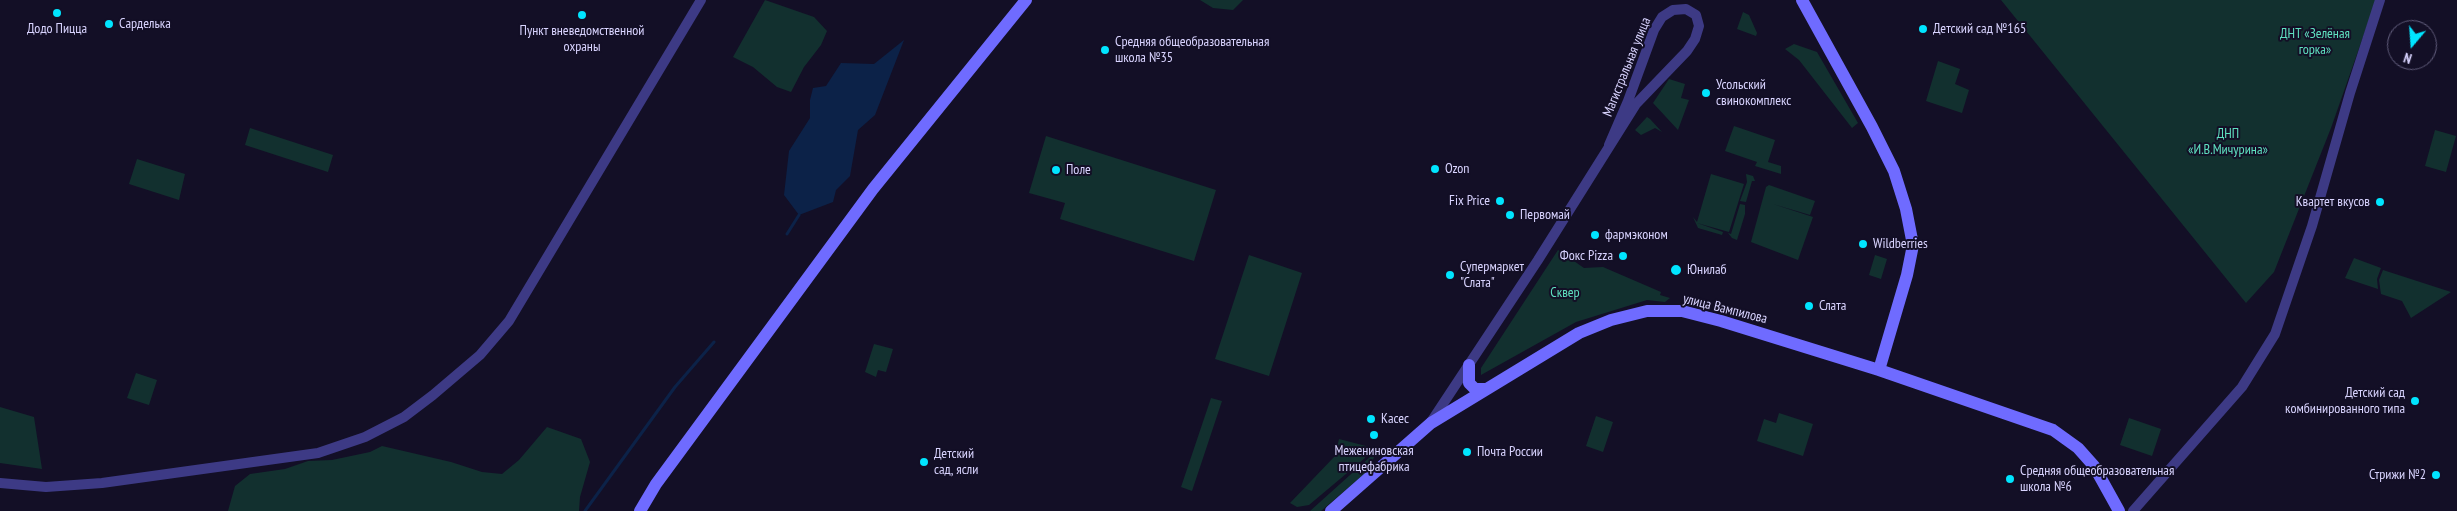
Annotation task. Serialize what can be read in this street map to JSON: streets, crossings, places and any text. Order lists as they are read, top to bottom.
{
  "streets": {
    "street": ["Магистральная улица", "улица Вампилова"]
  },
  "crossings": [
    ["Магистральная улица", "улица Вампилова"]
  ],
  "parks": ["ДНТ «Зелёная горка»", "ДНП «И.В.Мичурина»", "Сквер"],
  "places": [
    "Додо Пицца",
    "Пункт вневедомственной охраны",
    "Сарделька",
    "Детский сад №165",
    "Средняя общеобразовательная школа №35",
    "Усольский свинокомплекс",
    "Ozon",
    "Поле",
    "Fix Price",
    "Квартет вкусов",
    "Первомай",
    "фармэконом",
    "Wildberries",
    "Фокс Pizza",
    "Юнилаб",
    "Супермаркет \"Слата\"",
    "Слата",
    "Детский сад комбинированного типа",
    "Касес",
    "Межениновская птицефабрика",
    "Почта России",
    "Детский сад, ясли",
    "Стрижи №2",
    "Средняя общеобразовательная школа №6"
  ],
  "north": "bottom"
}
